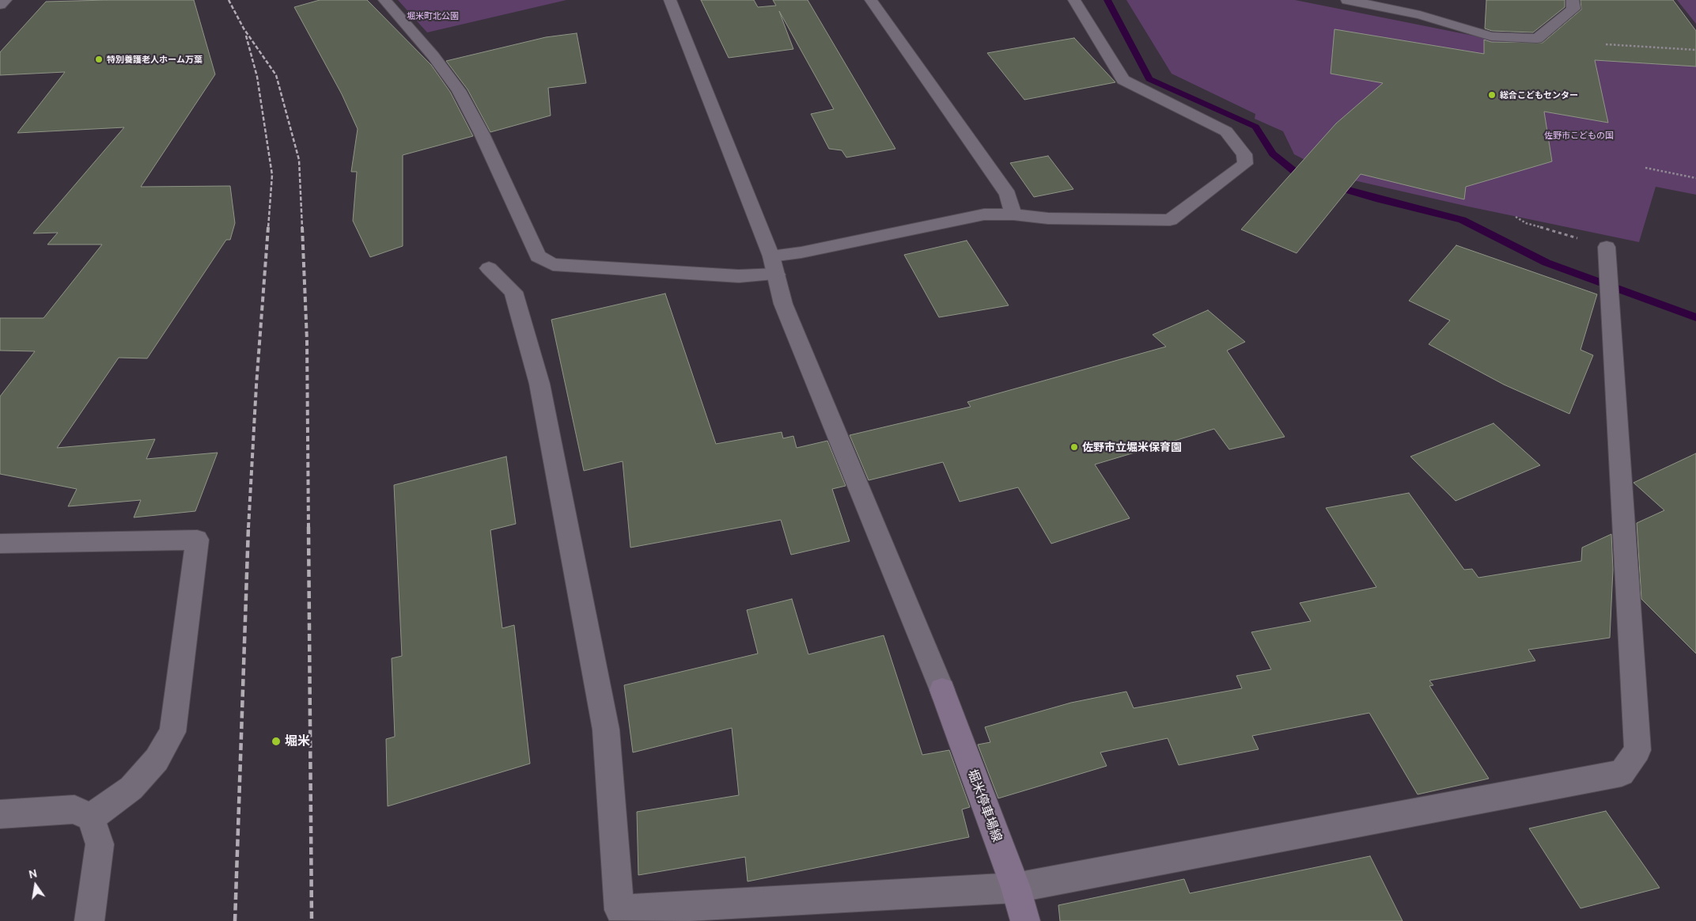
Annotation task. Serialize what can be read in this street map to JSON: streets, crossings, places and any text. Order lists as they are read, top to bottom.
{
  "streets": {
    "main road": ["堀米停車場線"]
  },
  "parks": ["堀米町北公園", "佐野市こどもの国"],
  "places": [
    "特別養護老人ホーム万葉",
    "総合こどもセンター",
    "佐野市立堀米保育園",
    "堀米"
  ],
  "north": "top"
}
